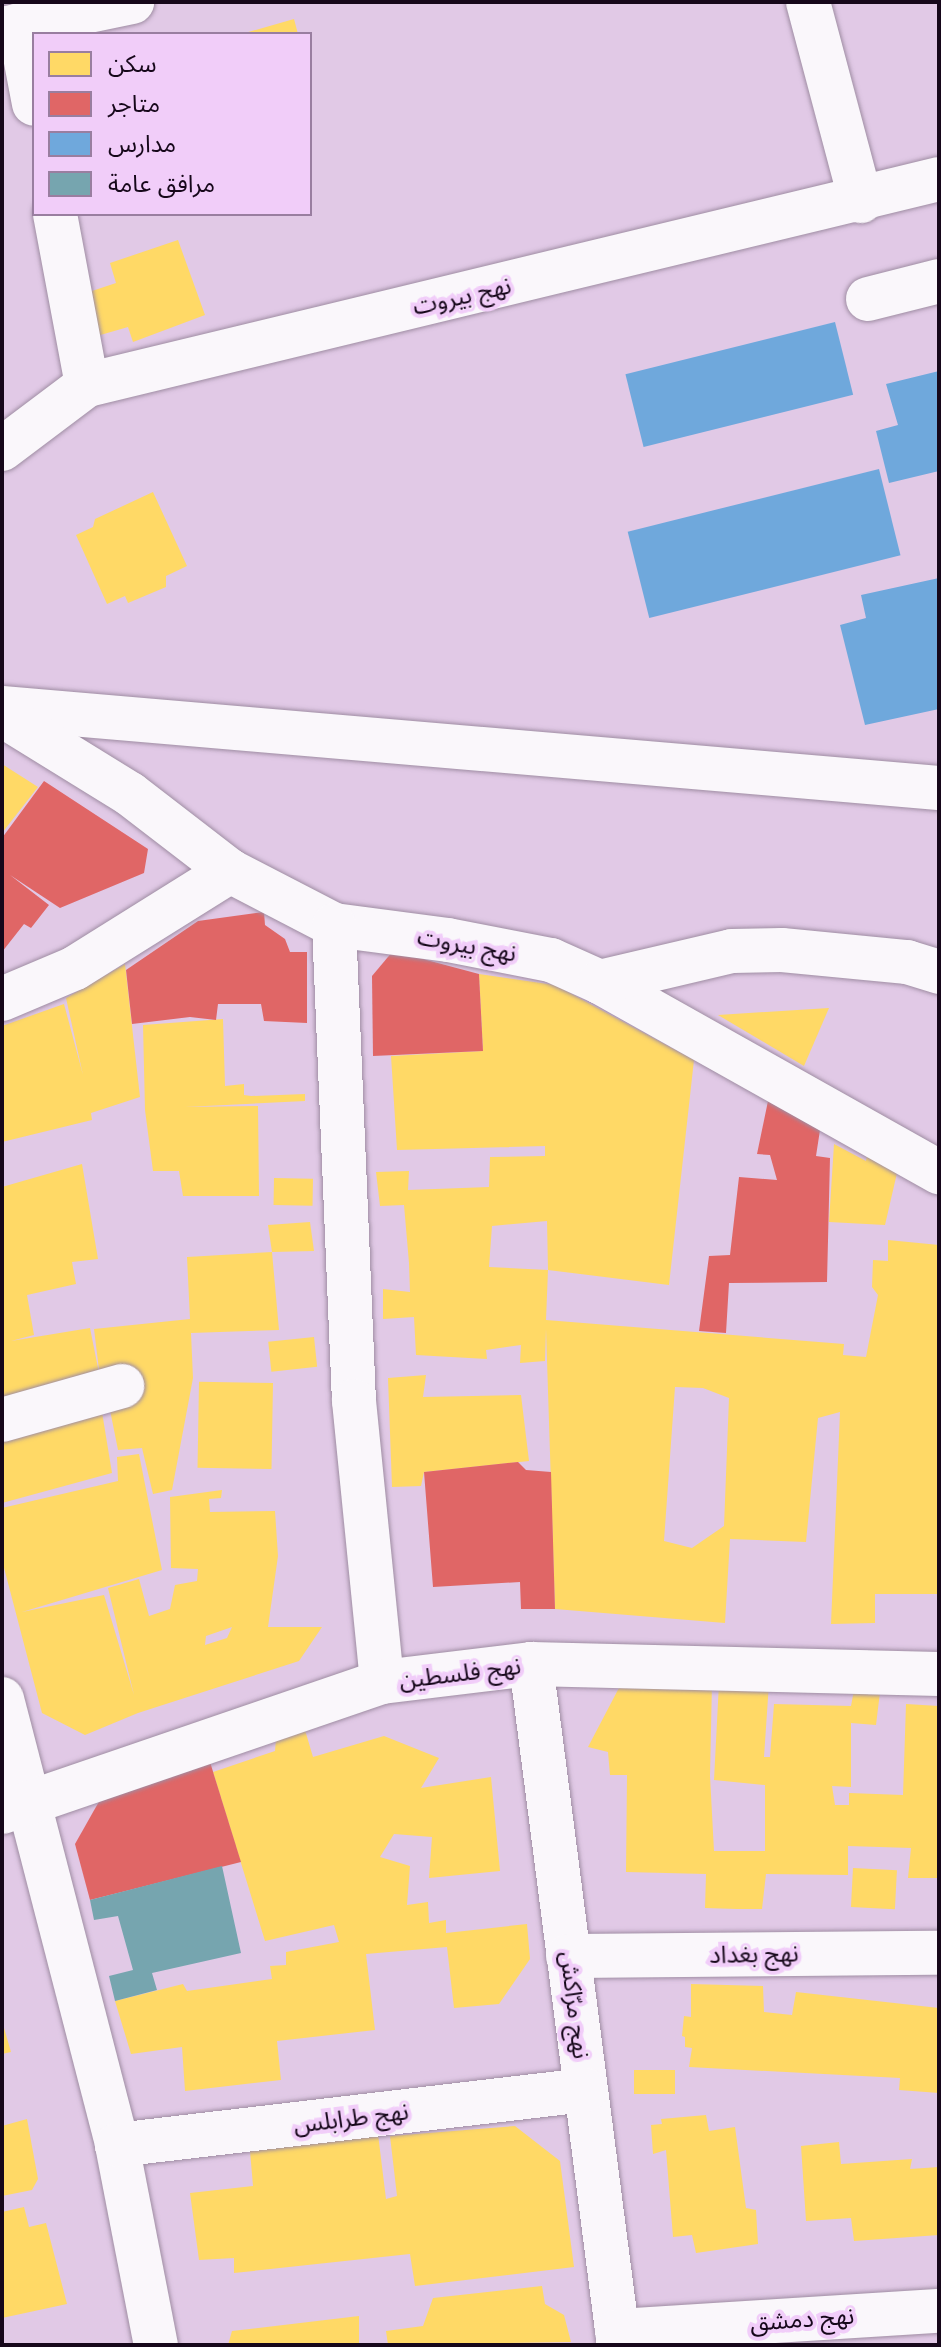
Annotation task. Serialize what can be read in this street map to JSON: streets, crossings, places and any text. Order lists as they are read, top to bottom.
{
  "streets": {
    "street": [
      "نهج بيروت",
      "نهج فلسطين",
      "نهج بغداد",
      "نهج مرّاكش",
      "نهج طرابلس",
      "نهج دمشق"
    ]
  },
  "crossings": [
    ["نهج فلسطين", "نهج مرّاكش"],
    ["نهج بغداد", "نهج مرّاكش"],
    ["نهج مرّاكش", "نهج طرابلس"],
    ["نهج مرّاكش", "نهج دمشق"]
  ],
  "legend": [
    "سكن",
    "متاجر",
    "مدارس",
    "مرافق عامة"
  ]
}
